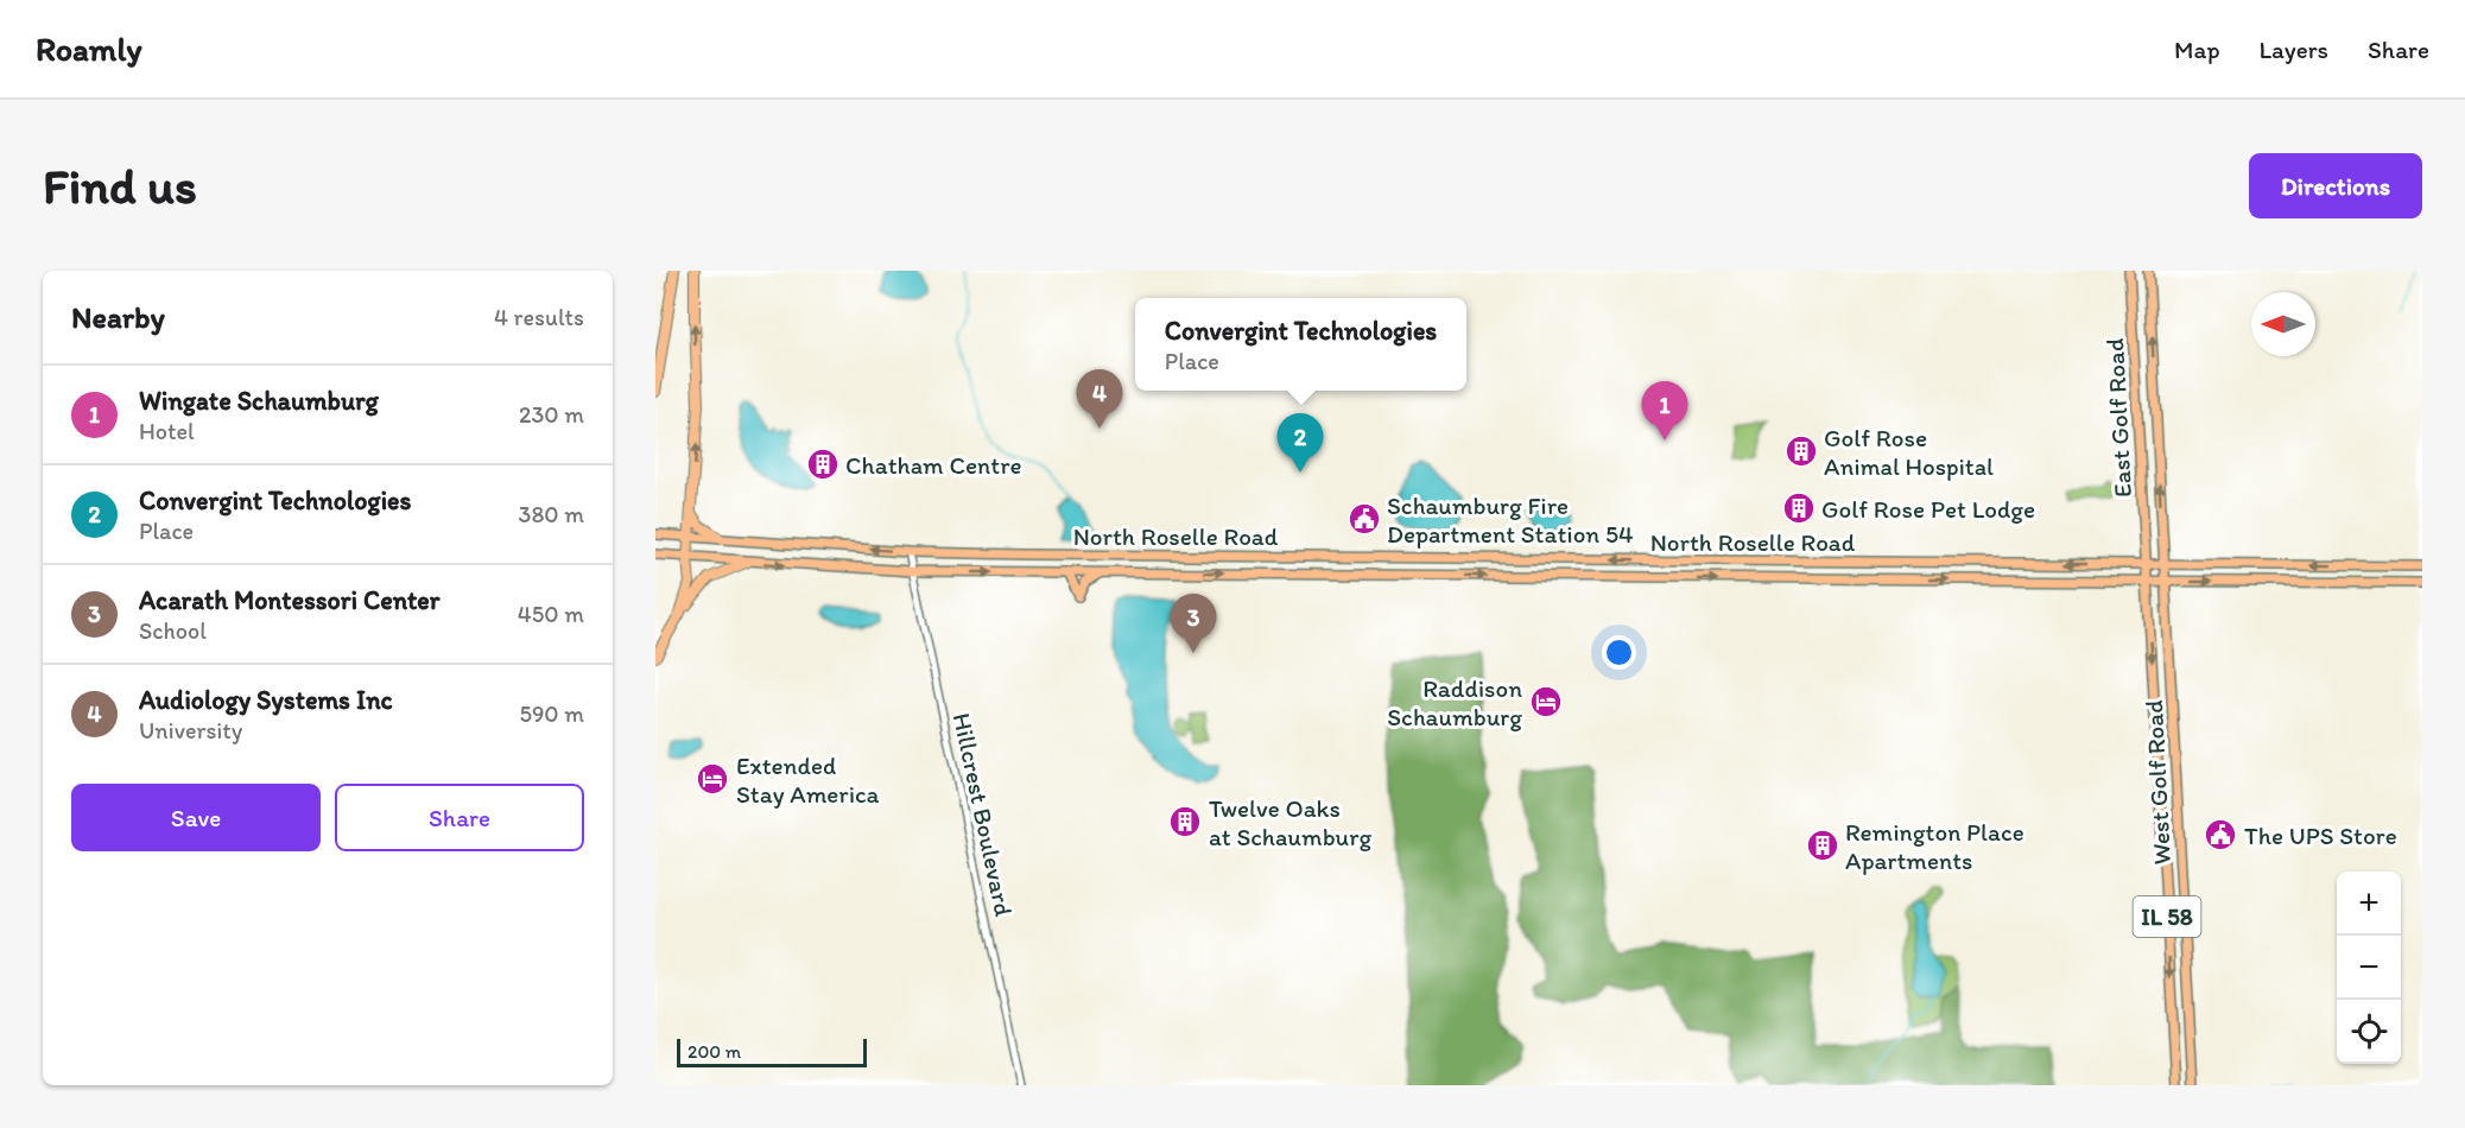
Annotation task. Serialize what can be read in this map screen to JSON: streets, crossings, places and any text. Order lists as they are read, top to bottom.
{
  "streets": {
    "main road": [
      "East Golf Road",
      "North Roselle Road",
      "West Golf Road",
      "IL 58"
    ],
    "street": ["Hillcrest Boulevard"]
  },
  "crossings": [
    ["East Golf Road", "North Roselle Road"],
    ["East Golf Road", "West Golf Road"],
    ["North Roselle Road", "West Golf Road"],
    ["North Roselle Road", "Hillcrest Boulevard"]
  ],
  "places": {
    "building": [
      "Golf Rose Animal Hospital",
      "Chatham Centre",
      "Golf Rose Pet Lodge",
      "Twelve Oaks at Schaumburg",
      "Remington Place Apartments"
    ],
    "public building": ["Schaumburg Fire Department Station 54", "The UPS Store"],
    "hotel": ["Raddison Schaumburg", "Extended Stay America"]
  },
  "scale_bar": "200 m",
  "north": "left",
  "page": {
    "header": "Roamly",
    "nav": ["Map", "Layers", "Share"],
    "buttons": [
      "Directions",
      ["Save", "Share"]
    ],
    "title": "Find us",
    "heading": ["Nearby", "4 results"],
    "popup": ["Convergint Technologies", "Place"],
    "list": [
      {
        "mark": "1",
        "name": "Wingate Schaumburg",
        "note": "Hotel",
        "value": "230 m"
      },
      {
        "mark": "2",
        "name": "Convergint Technologies",
        "note": "Place",
        "value": "380 m"
      },
      {
        "mark": "3",
        "name": "Acarath Montessori Center",
        "note": "School",
        "value": "450 m"
      },
      {
        "mark": "4",
        "name": "Audiology Systems Inc",
        "note": "University",
        "value": "590 m"
      }
    ],
    "pins": [
      "4",
      "1",
      "2",
      "3"
    ],
    "map_buttons": ["+", "−"],
    "scale": "200 m"
  }
}
